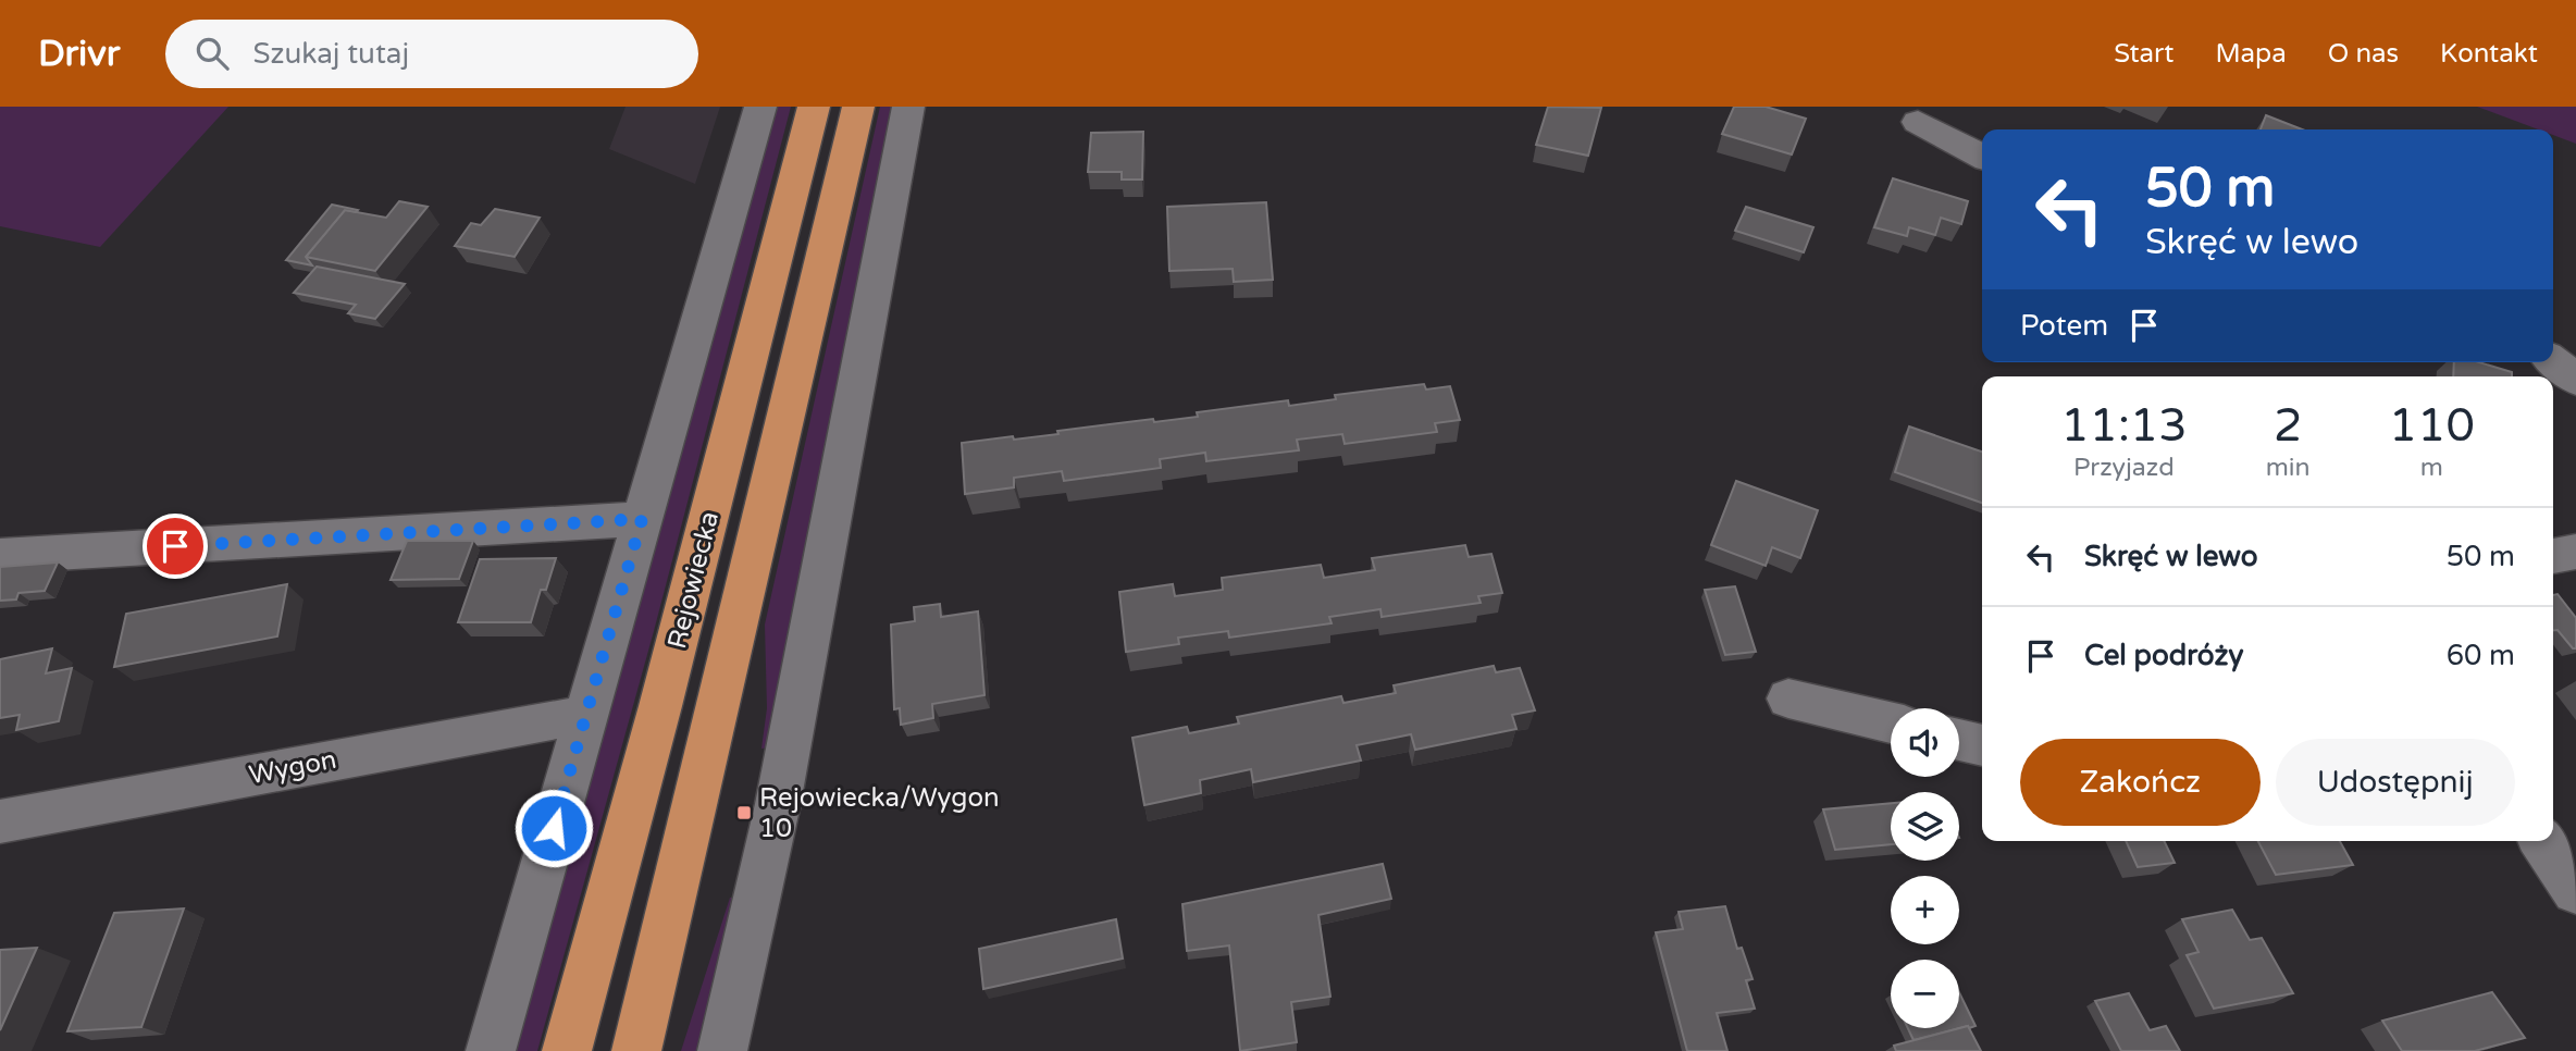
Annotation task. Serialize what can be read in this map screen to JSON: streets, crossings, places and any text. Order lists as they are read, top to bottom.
{
  "streets": {
    "highway": ["Rejowiecka"],
    "street": ["Wygon"]
  },
  "places": {
    "transit": ["Rejowiecka/Wygon 10"]
  },
  "page": {
    "header": "Drivr",
    "search": "Szukaj tutaj",
    "nav": [
      "Start",
      "Mapa",
      "O nas",
      "Kontakt"
    ],
    "turn": ["50 m", "Skręć w lewo"],
    "then": "Potem",
    "eta": [
      "11:13",
      "Przyjazd",
      "2",
      "min",
      "110",
      "m"
    ],
    "list": [
      {
        "name": "Skręć w lewo",
        "value": "50 m"
      },
      {
        "name": "Cel podróży",
        "value": "60 m"
      }
    ],
    "map_buttons": ["+", "−"],
    "buttons": ["Zakończ", "Udostępnij"]
  }
}
